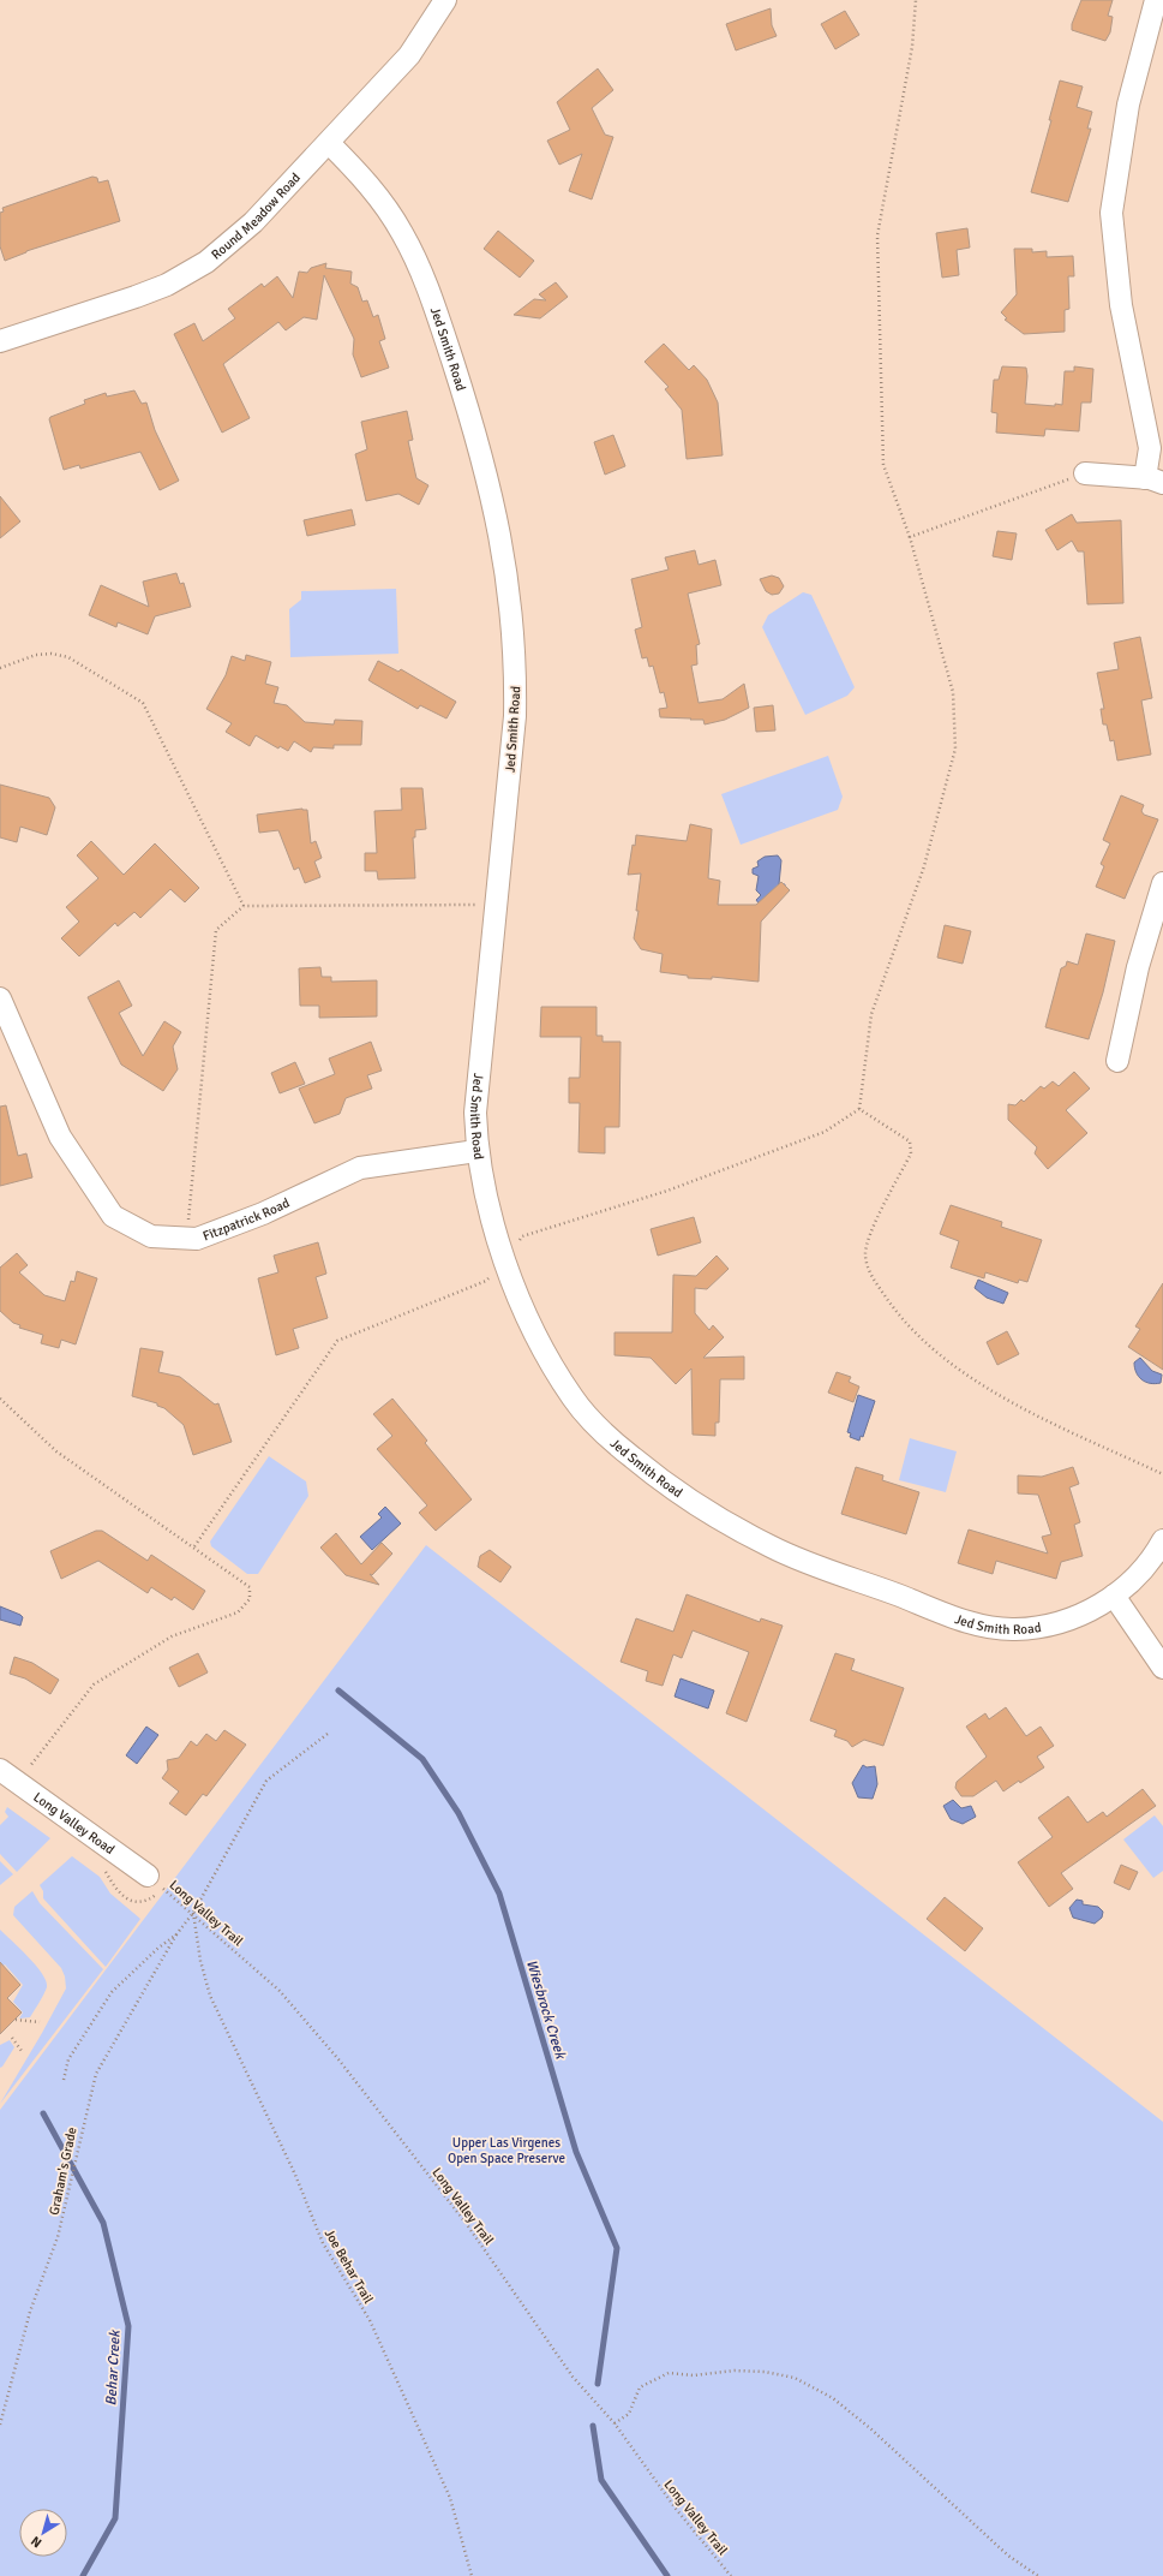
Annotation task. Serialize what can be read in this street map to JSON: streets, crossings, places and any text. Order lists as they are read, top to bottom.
{
  "streets": {
    "street": [
      "Round Meadow Road",
      "Jed Smith Road",
      "Fitzpatrick Road",
      "Long Valley Road"
    ],
    "path": ["Long Valley Trail", "Graham's Grade", "Joe Behar Trail"]
  },
  "crossings": [
    ["Round Meadow Road", "Jed Smith Road"],
    ["Jed Smith Road", "Fitzpatrick Road"],
    ["Long Valley Road", "Long Valley Trail"],
    ["Long Valley Trail", "Joe Behar Trail"]
  ],
  "water": ["Wiesbrock Creek", "Behar Creek"],
  "parks": ["Upper Las Virgenes Open Space Preserve"],
  "north": "bottom left"
}
